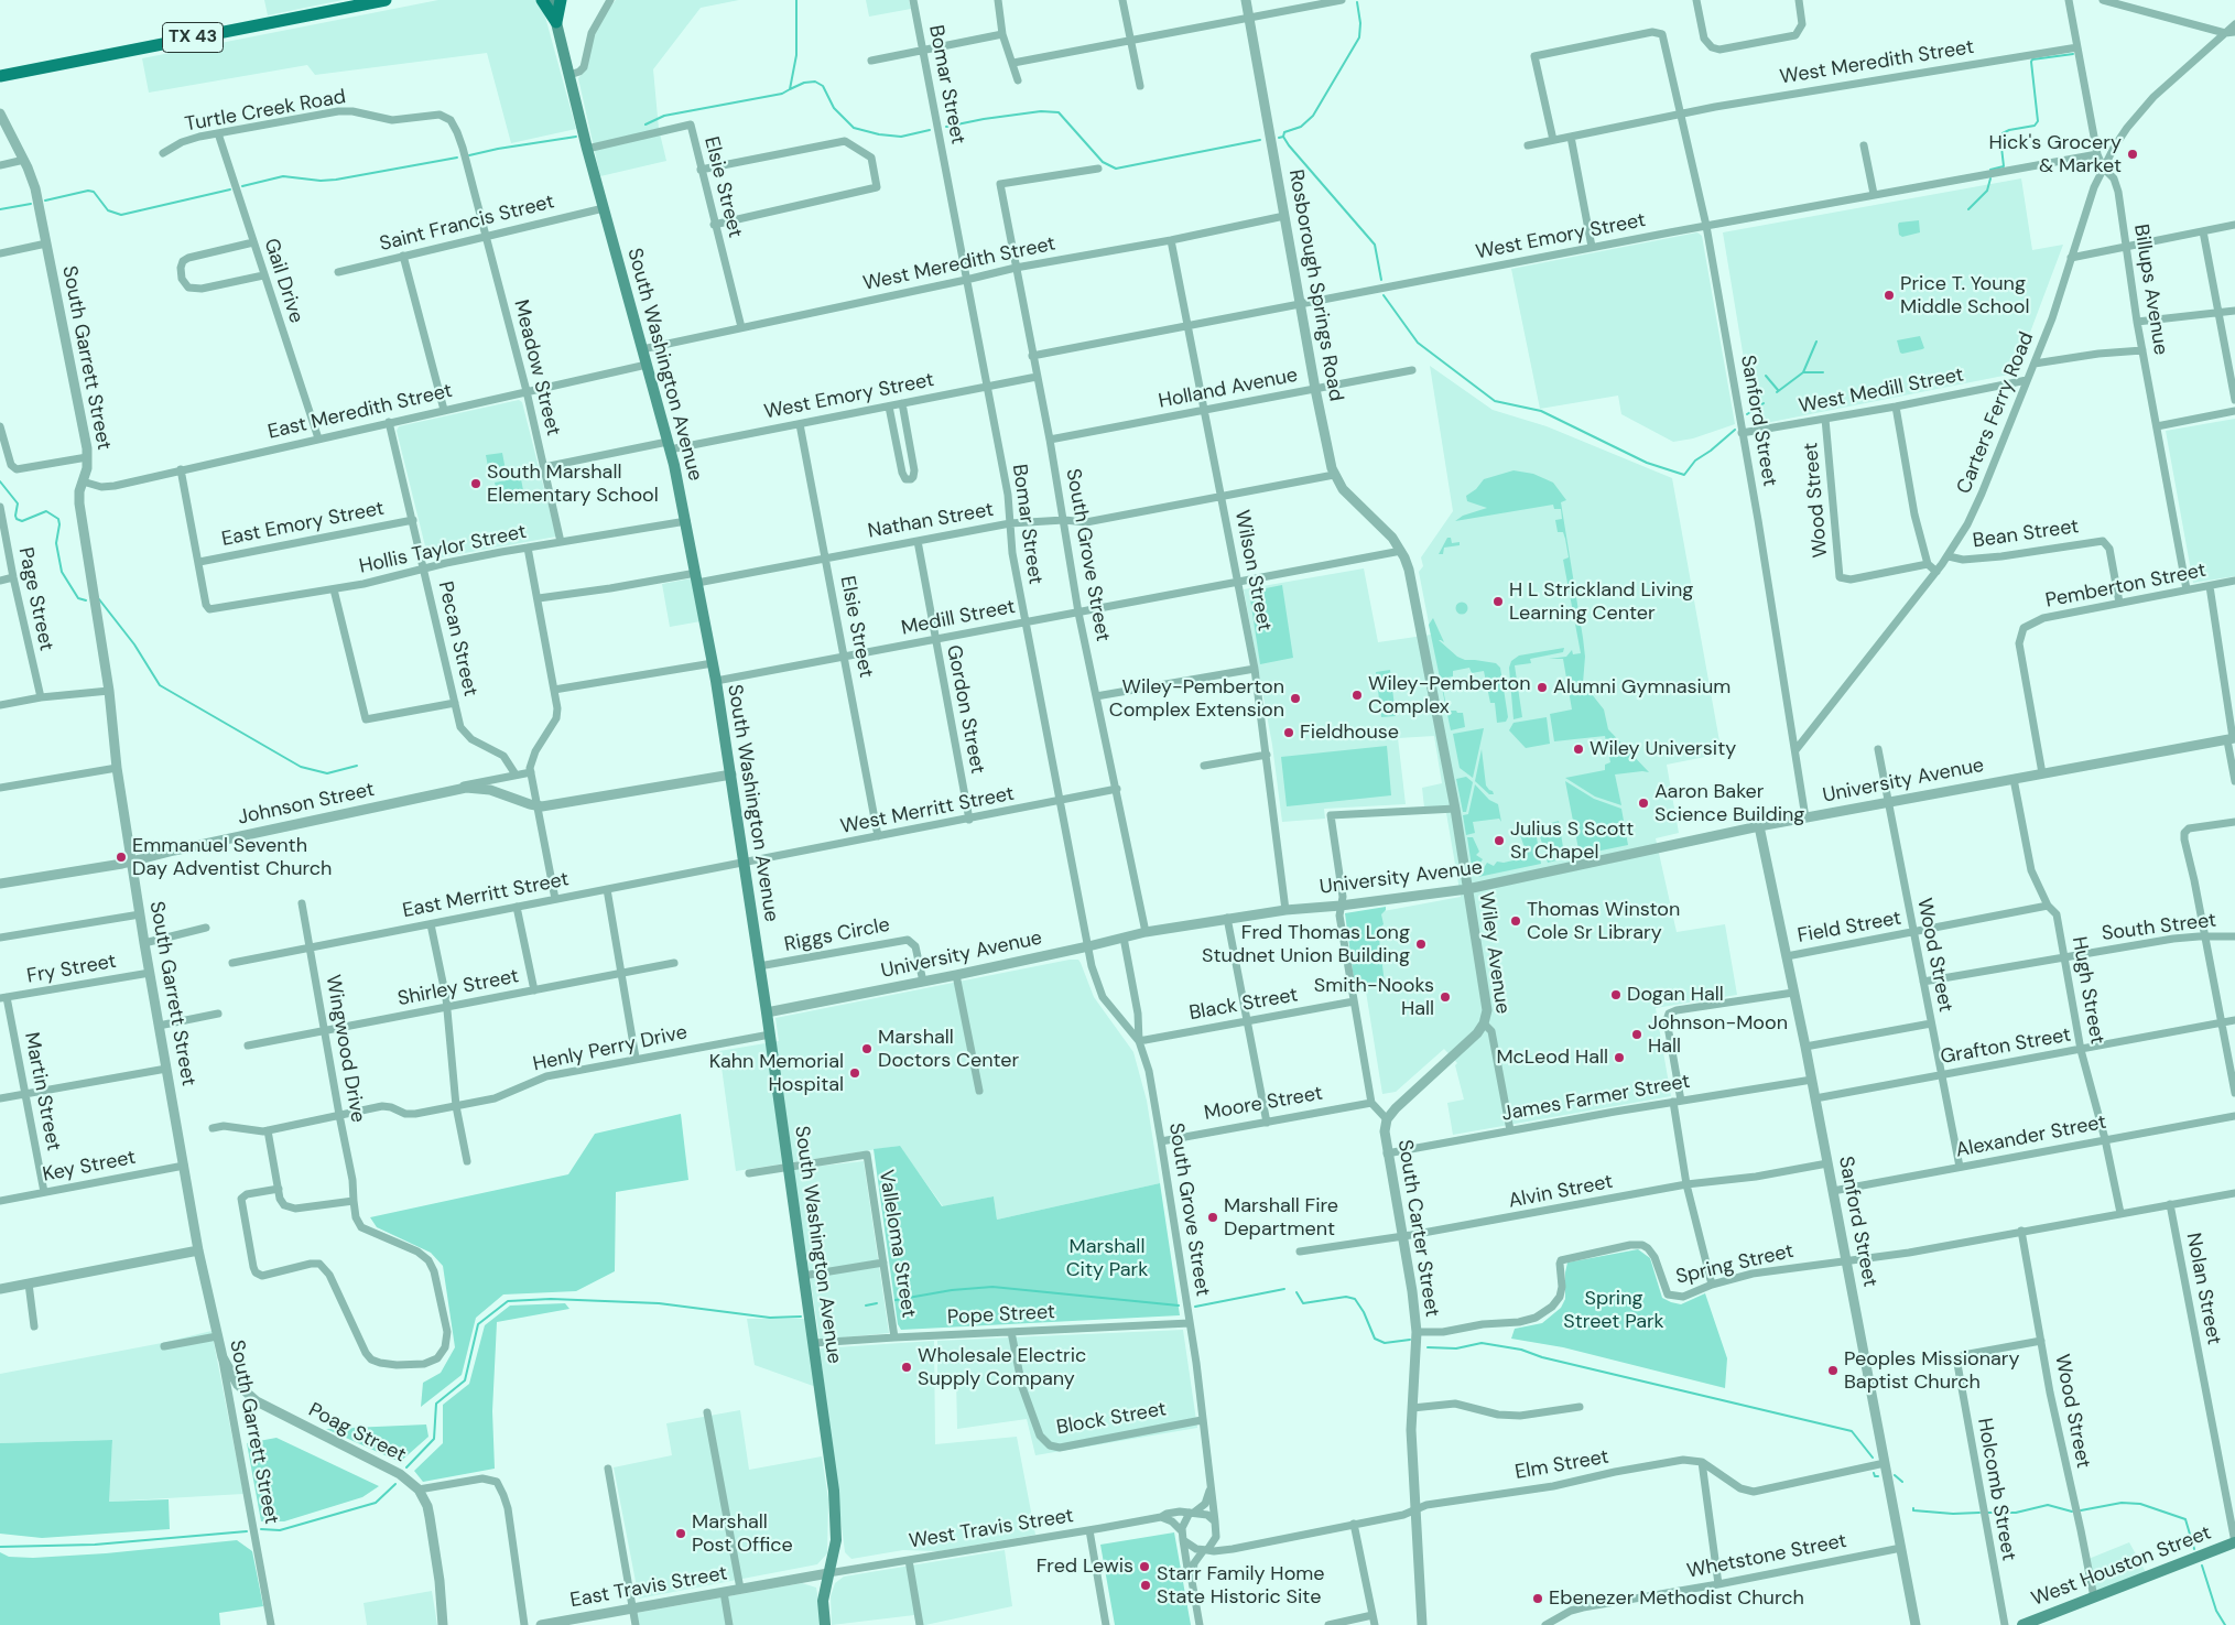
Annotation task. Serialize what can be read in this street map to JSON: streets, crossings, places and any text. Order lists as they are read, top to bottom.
{
  "streets": {
    "main road": ["TX 43", "South Washington Avenue", "West Houston Street"],
    "street": [
      "West Meredith Street",
      "Bomar Street",
      "Turtle Creek Road",
      "Elsie Street",
      "Saint Francis Street",
      "West Emory Street",
      "Gail Drive",
      "Rosborough Springs Road",
      "Billups Avenue",
      "South Garrett Street",
      "Meadow Street",
      "Holland Avenue",
      "West Medill Street",
      "East Meredith Street",
      "Carters Ferry Road",
      "Sanford Street",
      "Wood Street",
      "Nathan Street",
      "East Emory Street",
      "Bean Street",
      "Hollis Taylor Street",
      "South Grove Street",
      "Wilson Street",
      "Pemberton Street",
      "Page Street",
      "Medill Street",
      "Pecan Street",
      "Gordon Street",
      "University Avenue",
      "Johnson Street",
      "West Merritt Street",
      "East Merritt Street",
      "Field Street",
      "South Street",
      "Riggs Circle",
      "Wiley Avenue",
      "Fry Street",
      "Shirley Street",
      "Hugh Street",
      "Black Street",
      "Grafton Street",
      "Wingwood Drive",
      "Henly Perry Drive",
      "Martin Street",
      "James Farmer Street",
      "Moore Street",
      "Alexander Street",
      "Key Street",
      "Alvin Street",
      "South Carter Street",
      "Valleloma Street",
      "Spring Street",
      "Nolan Street",
      "Pope Street",
      "Block Street",
      "Poag Street",
      "Elm Street",
      "Holcomb Street",
      "West Travis Street",
      "Whetstone Street",
      "East Travis Street"
    ]
  },
  "crossings": [
    ["West Meredith Street", "Bomar Street"],
    ["West Meredith Street", "Elsie Street"],
    ["West Meredith Street", "Rosborough Springs Road"],
    ["West Meredith Street", "Billups Avenue"],
    ["West Meredith Street", "South Washington Avenue"],
    ["West Meredith Street", "Sanford Street"],
    ["West Meredith Street", "South Grove Street"],
    ["West Meredith Street", "Wilson Street"],
    ["Bomar Street", "West Emory Street"],
    ["Bomar Street", "Nathan Street"],
    ["Bomar Street", "South Grove Street"],
    ["Bomar Street", "Medill Street"],
    ["Bomar Street", "University Avenue"],
    ["Bomar Street", "West Merritt Street"],
    ["Bomar Street", "Black Street"],
    ["Turtle Creek Road", "Saint Francis Street"],
    ["Turtle Creek Road", "Gail Drive"],
    ["Turtle Creek Road", "Meadow Street"],
    ["Elsie Street", "West Emory Street"],
    ["Elsie Street", "South Washington Avenue"],
    ["Elsie Street", "Nathan Street"],
    ["Elsie Street", "Medill Street"],
    ["Elsie Street", "West Merritt Street"],
    ["Saint Francis Street", "South Washington Avenue"],
    ["Saint Francis Street", "Meadow Street"],
    ["West Emory Street", "Rosborough Springs Road"],
    ["West Emory Street", "Billups Avenue"],
    ["West Emory Street", "South Washington Avenue"],
    ["West Emory Street", "Sanford Street"],
    ["West Emory Street", "South Grove Street"],
    ["West Emory Street", "Wilson Street"],
    ["Gail Drive", "East Meredith Street"],
    ["Rosborough Springs Road", "Holland Avenue"],
    ["Rosborough Springs Road", "Nathan Street"],
    ["Rosborough Springs Road", "Medill Street"],
    ["Rosborough Springs Road", "Wiley Avenue"],
    ["Billups Avenue", "Carters Ferry Road"],
    ["Billups Avenue", "Pemberton Street"],
    ["South Garrett Street", "East Meredith Street"],
    ["South Garrett Street", "Johnson Street"],
    ["South Garrett Street", "Fry Street"],
    ["South Garrett Street", "Key Street"],
    ["South Garrett Street", "Poag Street"],
    ["South Washington Avenue", "East Meredith Street"],
    ["South Washington Avenue", "Nathan Street"],
    ["South Washington Avenue", "Hollis Taylor Street"],
    ["South Washington Avenue", "Medill Street"],
    ["South Washington Avenue", "University Avenue"],
    ["South Washington Avenue", "Johnson Street"],
    ["South Washington Avenue", "West Merritt Street"],
    ["South Washington Avenue", "East Merritt Street"],
    ["South Washington Avenue", "Riggs Circle"],
    ["South Washington Avenue", "Henly Perry Drive"],
    ["South Washington Avenue", "Valleloma Street"],
    ["South Washington Avenue", "Pope Street"],
    ["South Washington Avenue", "West Travis Street"],
    ["South Washington Avenue", "East Travis Street"],
    ["Meadow Street", "East Meredith Street"],
    ["Meadow Street", "Hollis Taylor Street"],
    ["Holland Avenue", "South Grove Street"],
    ["Holland Avenue", "Wilson Street"],
    ["West Medill Street", "Carters Ferry Road"],
    ["West Medill Street", "Sanford Street"],
    ["West Medill Street", "Wood Street"],
    ["East Meredith Street", "Pecan Street"],
    ["Carters Ferry Road", "Sanford Street"],
    ["Carters Ferry Road", "Bean Street"],
    ["Sanford Street", "University Avenue"],
    ["Sanford Street", "Field Street"],
    ["Sanford Street", "Grafton Street"],
    ["Sanford Street", "James Farmer Street"],
    ["Sanford Street", "Alexander Street"],
    ["Sanford Street", "Alvin Street"],
    ["Sanford Street", "Spring Street"],
    ["Sanford Street", "Whetstone Street"],
    ["Wood Street", "University Avenue"],
    ["Wood Street", "Field Street"],
    ["Wood Street", "South Street"],
    ["Wood Street", "Grafton Street"],
    ["Wood Street", "Alexander Street"],
    ["Wood Street", "Spring Street"],
    ["Wood Street", "Holcomb Street"],
    ["Wood Street", "West Houston Street"],
    ["Nathan Street", "South Grove Street"],
    ["Nathan Street", "Wilson Street"],
    ["Nathan Street", "Gordon Street"],
    ["East Emory Street", "Hollis Taylor Street"],
    ["East Emory Street", "Pecan Street"],
    ["Bean Street", "Pemberton Street"],
    ["Hollis Taylor Street", "Pecan Street"],
    ["South Grove Street", "Medill Street"],
    ["South Grove Street", "University Avenue"],
    ["South Grove Street", "West Merritt Street"],
    ["South Grove Street", "Black Street"],
    ["South Grove Street", "Moore Street"],
    ["South Grove Street", "Pope Street"],
    ["South Grove Street", "Block Street"],
    ["South Grove Street", "Elm Street"],
    ["South Grove Street", "West Travis Street"],
    ["Wilson Street", "Medill Street"],
    ["Wilson Street", "University Avenue"],
    ["Pemberton Street", "University Avenue"],
    ["Medill Street", "Gordon Street"],
    ["Medill Street", "Wiley Avenue"],
    ["Pecan Street", "Johnson Street"],
    ["Gordon Street", "West Merritt Street"],
    ["University Avenue", "Riggs Circle"],
    ["University Avenue", "Wiley Avenue"],
    ["University Avenue", "Hugh Street"],
    ["West Merritt Street", "East Merritt Street"],
    ["East Merritt Street", "Wingwood Drive"],
    ["Field Street", "Hugh Street"],
    ["South Street", "Hugh Street"],
    ["Wiley Avenue", "James Farmer Street"],
    ["Fry Street", "Martin Street"],
    ["Shirley Street", "Wingwood Drive"],
    ["Hugh Street", "Grafton Street"],
    ["Hugh Street", "Alexander Street"],
    ["Hugh Street", "Spring Street"],
    ["Wingwood Drive", "Henly Perry Drive"],
    ["Martin Street", "Key Street"],
    ["James Farmer Street", "South Carter Street"],
    ["Moore Street", "South Carter Street"],
    ["Alvin Street", "South Carter Street"],
    ["South Carter Street", "Spring Street"],
    ["South Carter Street", "Elm Street"],
    ["Valleloma Street", "Pope Street"],
    ["Spring Street", "Nolan Street"],
    ["Nolan Street", "West Houston Street"],
    ["Pope Street", "Block Street"],
    ["Elm Street", "West Travis Street"],
    ["West Travis Street", "East Travis Street"]
  ],
  "parks": ["Marshall City Park", "Spring Street Park"],
  "places": [
    "Hick's Grocery & Market",
    "Price T. Young Middle School",
    "South Marshall Elementary School",
    "H L Strickland Living Learning Center",
    "Alumni Gymnasium",
    "Wiley-Pemberton Complex",
    "Wiley-Pemberton Complex Extension",
    "Fieldhouse",
    "Wiley University",
    "Aaron Baker Science Building",
    "Julius S Scott Sr Chapel",
    "Emmanuel Seventh Day Adventist Church",
    "Thomas Winston Cole Sr Library",
    "Fred Thomas Long Studnet Union Building",
    "Dogan Hall",
    "Smith-Nooks Hall",
    "Johnson-Moon Hall",
    "Marshall Doctors Center",
    "McLeod Hall",
    "Kahn Memorial Hospital",
    "Marshall Fire Department",
    "Wholesale Electric Supply Company",
    "Peoples Missionary Baptist Church",
    "Marshall Post Office",
    "Fred Lewis",
    "Starr Family Home State Historic Site",
    "Ebenezer Methodist Church"
  ]
}
